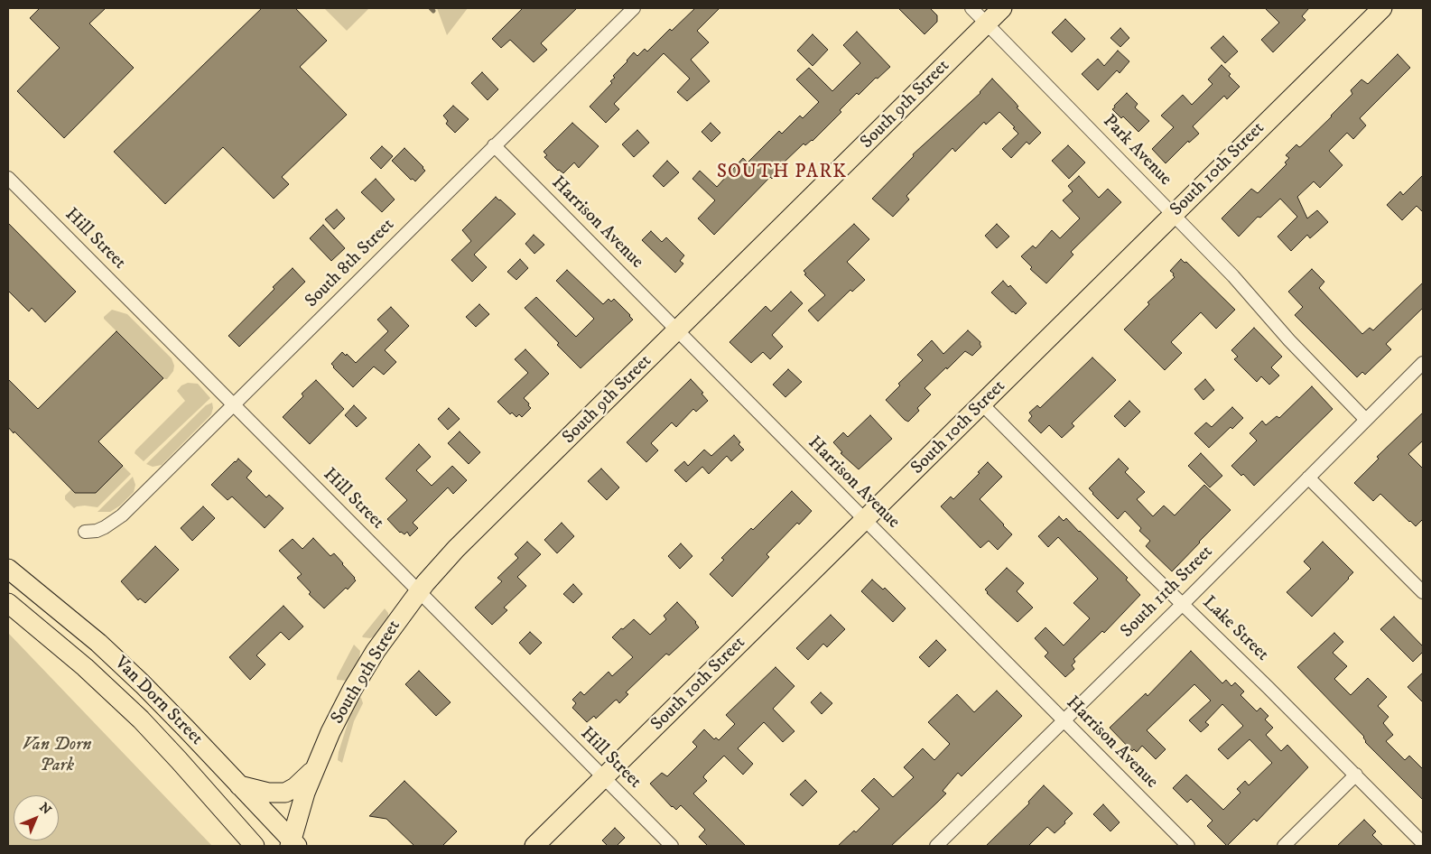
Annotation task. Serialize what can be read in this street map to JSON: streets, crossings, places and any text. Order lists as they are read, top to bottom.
{
  "streets": {
    "main road": ["South 9th Street", "South 10th Street", "Van Dorn Street"],
    "street": [
      "Park Avenue",
      "Harrison Avenue",
      "Hill Street",
      "South 8th Street",
      "South 11th Street",
      "Lake Street"
    ]
  },
  "crossings": [
    ["South 9th Street", "Park Avenue"],
    ["South 9th Street", "Harrison Avenue"],
    ["South 9th Street", "Hill Street"],
    ["South 9th Street", "Van Dorn Street"],
    ["Park Avenue", "South 10th Street"],
    ["Park Avenue", "South 11th Street"],
    ["South 10th Street", "Harrison Avenue"],
    ["South 10th Street", "Hill Street"],
    ["South 10th Street", "Lake Street"],
    ["Harrison Avenue", "South 8th Street"],
    ["Harrison Avenue", "South 11th Street"],
    ["Hill Street", "South 8th Street"],
    ["South 11th Street", "Lake Street"]
  ],
  "districts": ["SOUTH PARK"],
  "parks": ["Van Dorn Park"],
  "north": "top right"
}
